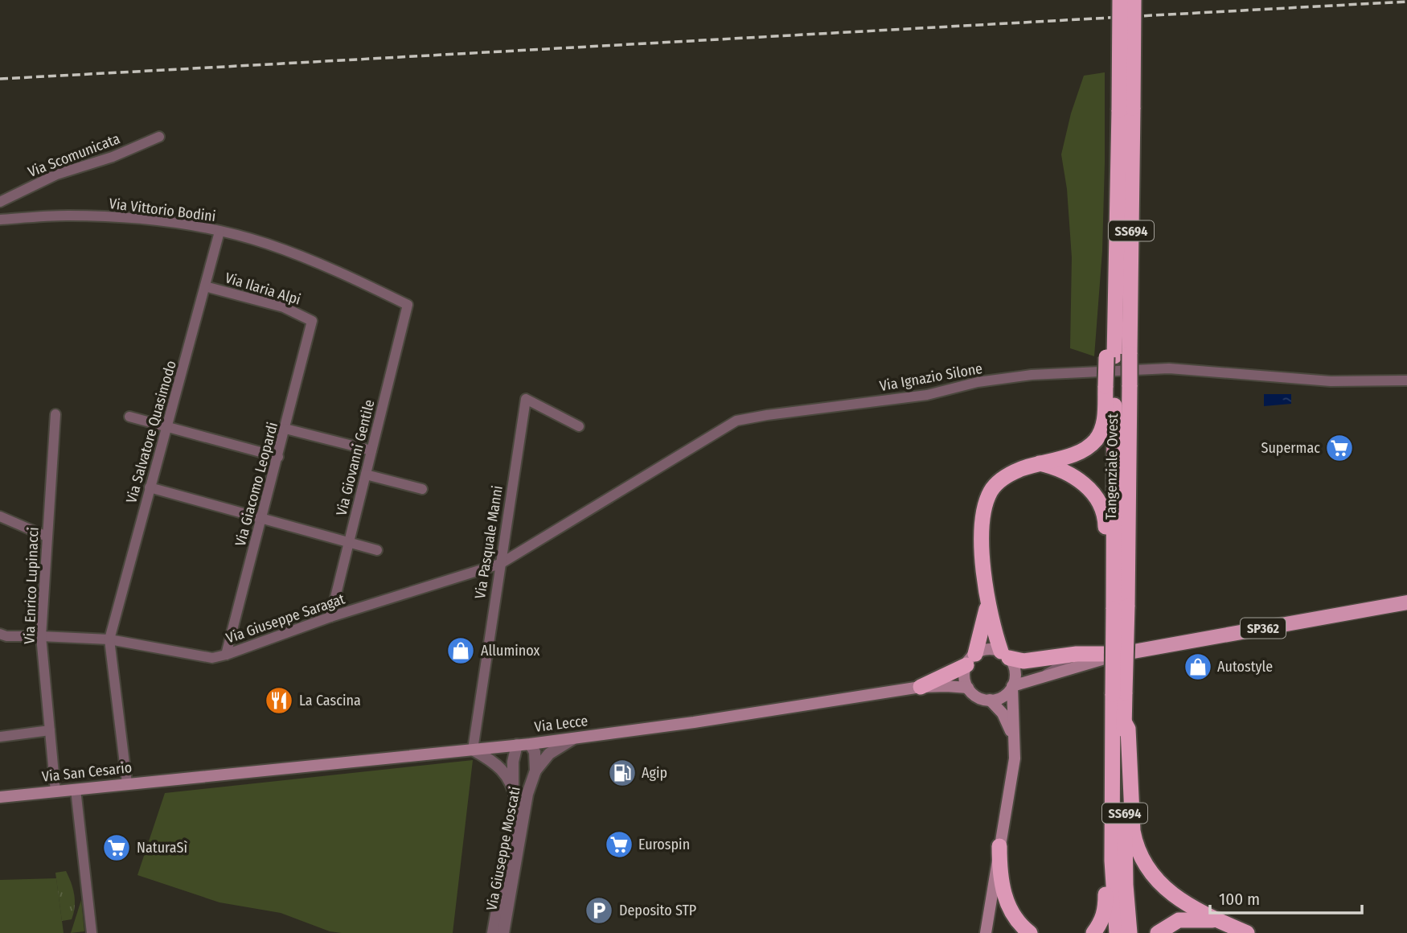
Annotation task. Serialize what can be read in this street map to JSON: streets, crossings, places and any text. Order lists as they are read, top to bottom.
{
  "streets": {
    "highway": ["SS694", "Tangenziale Ovest"],
    "main road": ["SP362", "Via Lecce", "Via San Cesario"],
    "street": [
      "Via Scomunicata",
      "Via Vittorio Bodini",
      "Via Ilaria Alpi",
      "Via Ignazio Silone",
      "Via Salvatore Quasimodo",
      "Via Giovanni Gentile",
      "Via Giacomo Leopardi",
      "Via Pasquale Manni",
      "Via Enrico Lupinacci",
      "Via Giuseppe Saragat",
      "Via Giuseppe Moscati"
    ]
  },
  "crossings": [
    ["Via Vittorio Bodini", "Via Salvatore Quasimodo"],
    ["Via Vittorio Bodini", "Via Giovanni Gentile"],
    ["Via Ilaria Alpi", "Via Salvatore Quasimodo"],
    ["Via Ilaria Alpi", "Via Giacomo Leopardi"],
    ["Via Ignazio Silone", "Via Pasquale Manni"],
    ["Via Ignazio Silone", "Via Giuseppe Saragat"],
    ["Via Salvatore Quasimodo", "Via Giuseppe Saragat"],
    ["Via Giovanni Gentile", "Via Giuseppe Saragat"],
    ["Via Giacomo Leopardi", "Via Giuseppe Saragat"],
    ["Via Pasquale Manni", "Via Giuseppe Saragat"],
    ["Via Pasquale Manni", "Via Lecce"],
    ["Via Pasquale Manni", "Via Giuseppe Moscati"],
    ["Via Enrico Lupinacci", "Via Giuseppe Saragat"],
    ["Via Enrico Lupinacci", "Via San Cesario"],
    ["Via Lecce", "Via San Cesario"],
    ["Via Lecce", "Via Giuseppe Moscati"]
  ],
  "places": {
    "supermarket": ["Supermac", "Eurospin", "NaturaSì"],
    "shop": ["Alluminox", "Autostyle"],
    "restaurant": ["La Cascina"],
    "fuel station": ["Agip"],
    "parking": ["Deposito STP"]
  },
  "scale_bar": "100 m"
}
